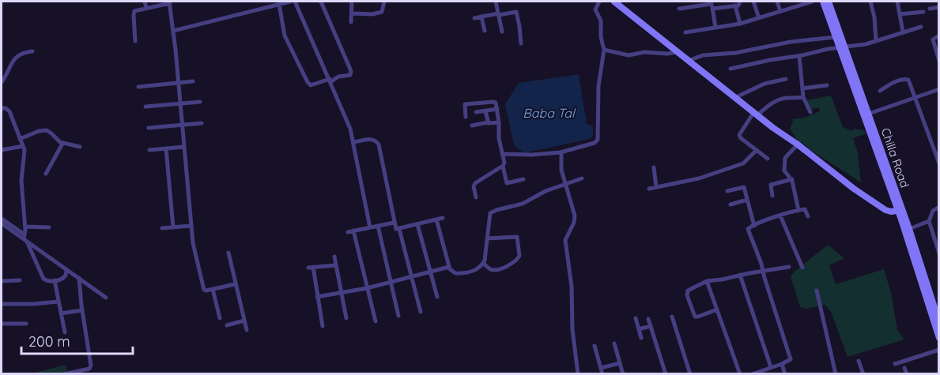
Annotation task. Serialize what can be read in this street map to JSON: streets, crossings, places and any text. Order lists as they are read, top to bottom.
{
  "streets": {
    "main road": ["Chilla Road"]
  },
  "water": ["Baba Tal"],
  "scale_bar": "200 m"
}
